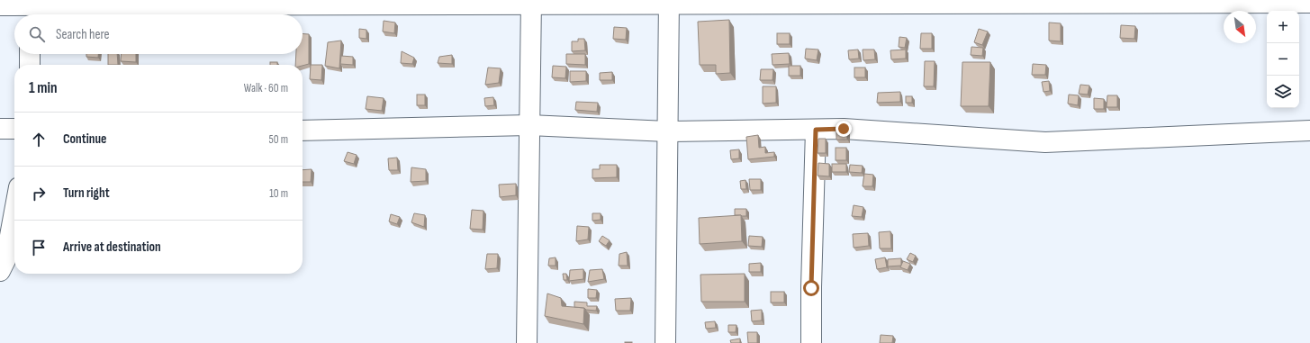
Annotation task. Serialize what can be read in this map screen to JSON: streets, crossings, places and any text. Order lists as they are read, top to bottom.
{
  "north": "bottom right",
  "page": {
    "map_buttons": ["+", "−"],
    "search": "Search here",
    "heading": ["1 min", "Walk · 60 m"],
    "list": [
      ["Continue", "50 m"],
      ["Turn right", "10 m"],
      "Arrive at destination"
    ]
  }
}
